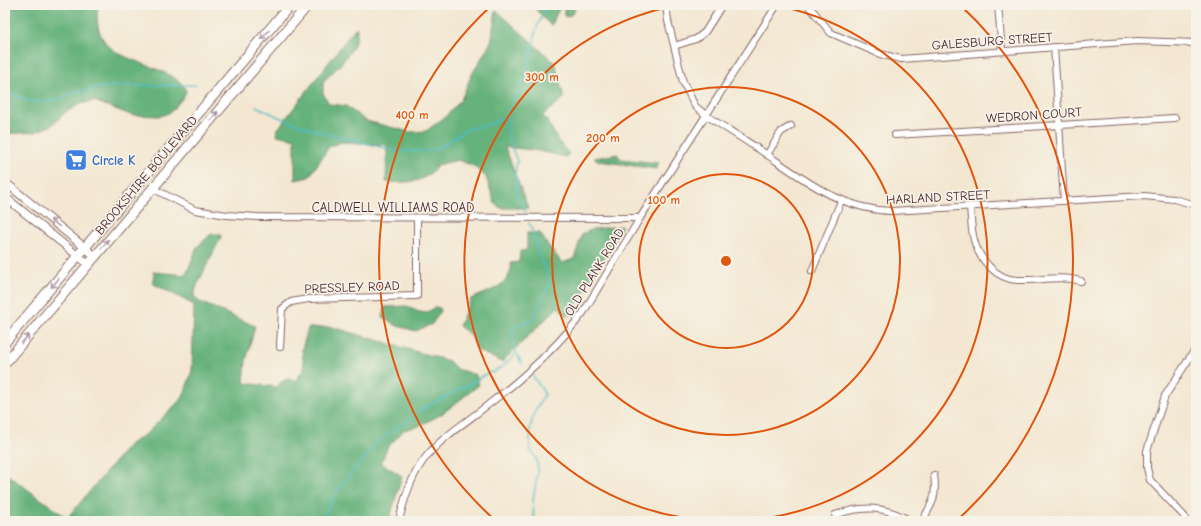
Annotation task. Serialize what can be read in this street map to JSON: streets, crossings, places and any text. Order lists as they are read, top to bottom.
{
  "streets": {
    "highway": ["BROOKSHIRE BOULEVARD"],
    "street": [
      "GALESBURG STREET",
      "WEDRON COURT",
      "HARLAND STREET",
      "CALDWELL WILLIAMS ROAD",
      "OLD PLANK ROAD",
      "PRESSLEY ROAD"
    ]
  },
  "crossings": [
    ["BROOKSHIRE BOULEVARD", "CALDWELL WILLIAMS ROAD"],
    ["HARLAND STREET", "OLD PLANK ROAD"],
    ["CALDWELL WILLIAMS ROAD", "OLD PLANK ROAD"],
    ["CALDWELL WILLIAMS ROAD", "PRESSLEY ROAD"]
  ],
  "places": {
    "supermarket": ["Circle K"]
  },
  "rings": [
    "300 m",
    "400 m",
    "200 m",
    "100 m"
  ]
}
